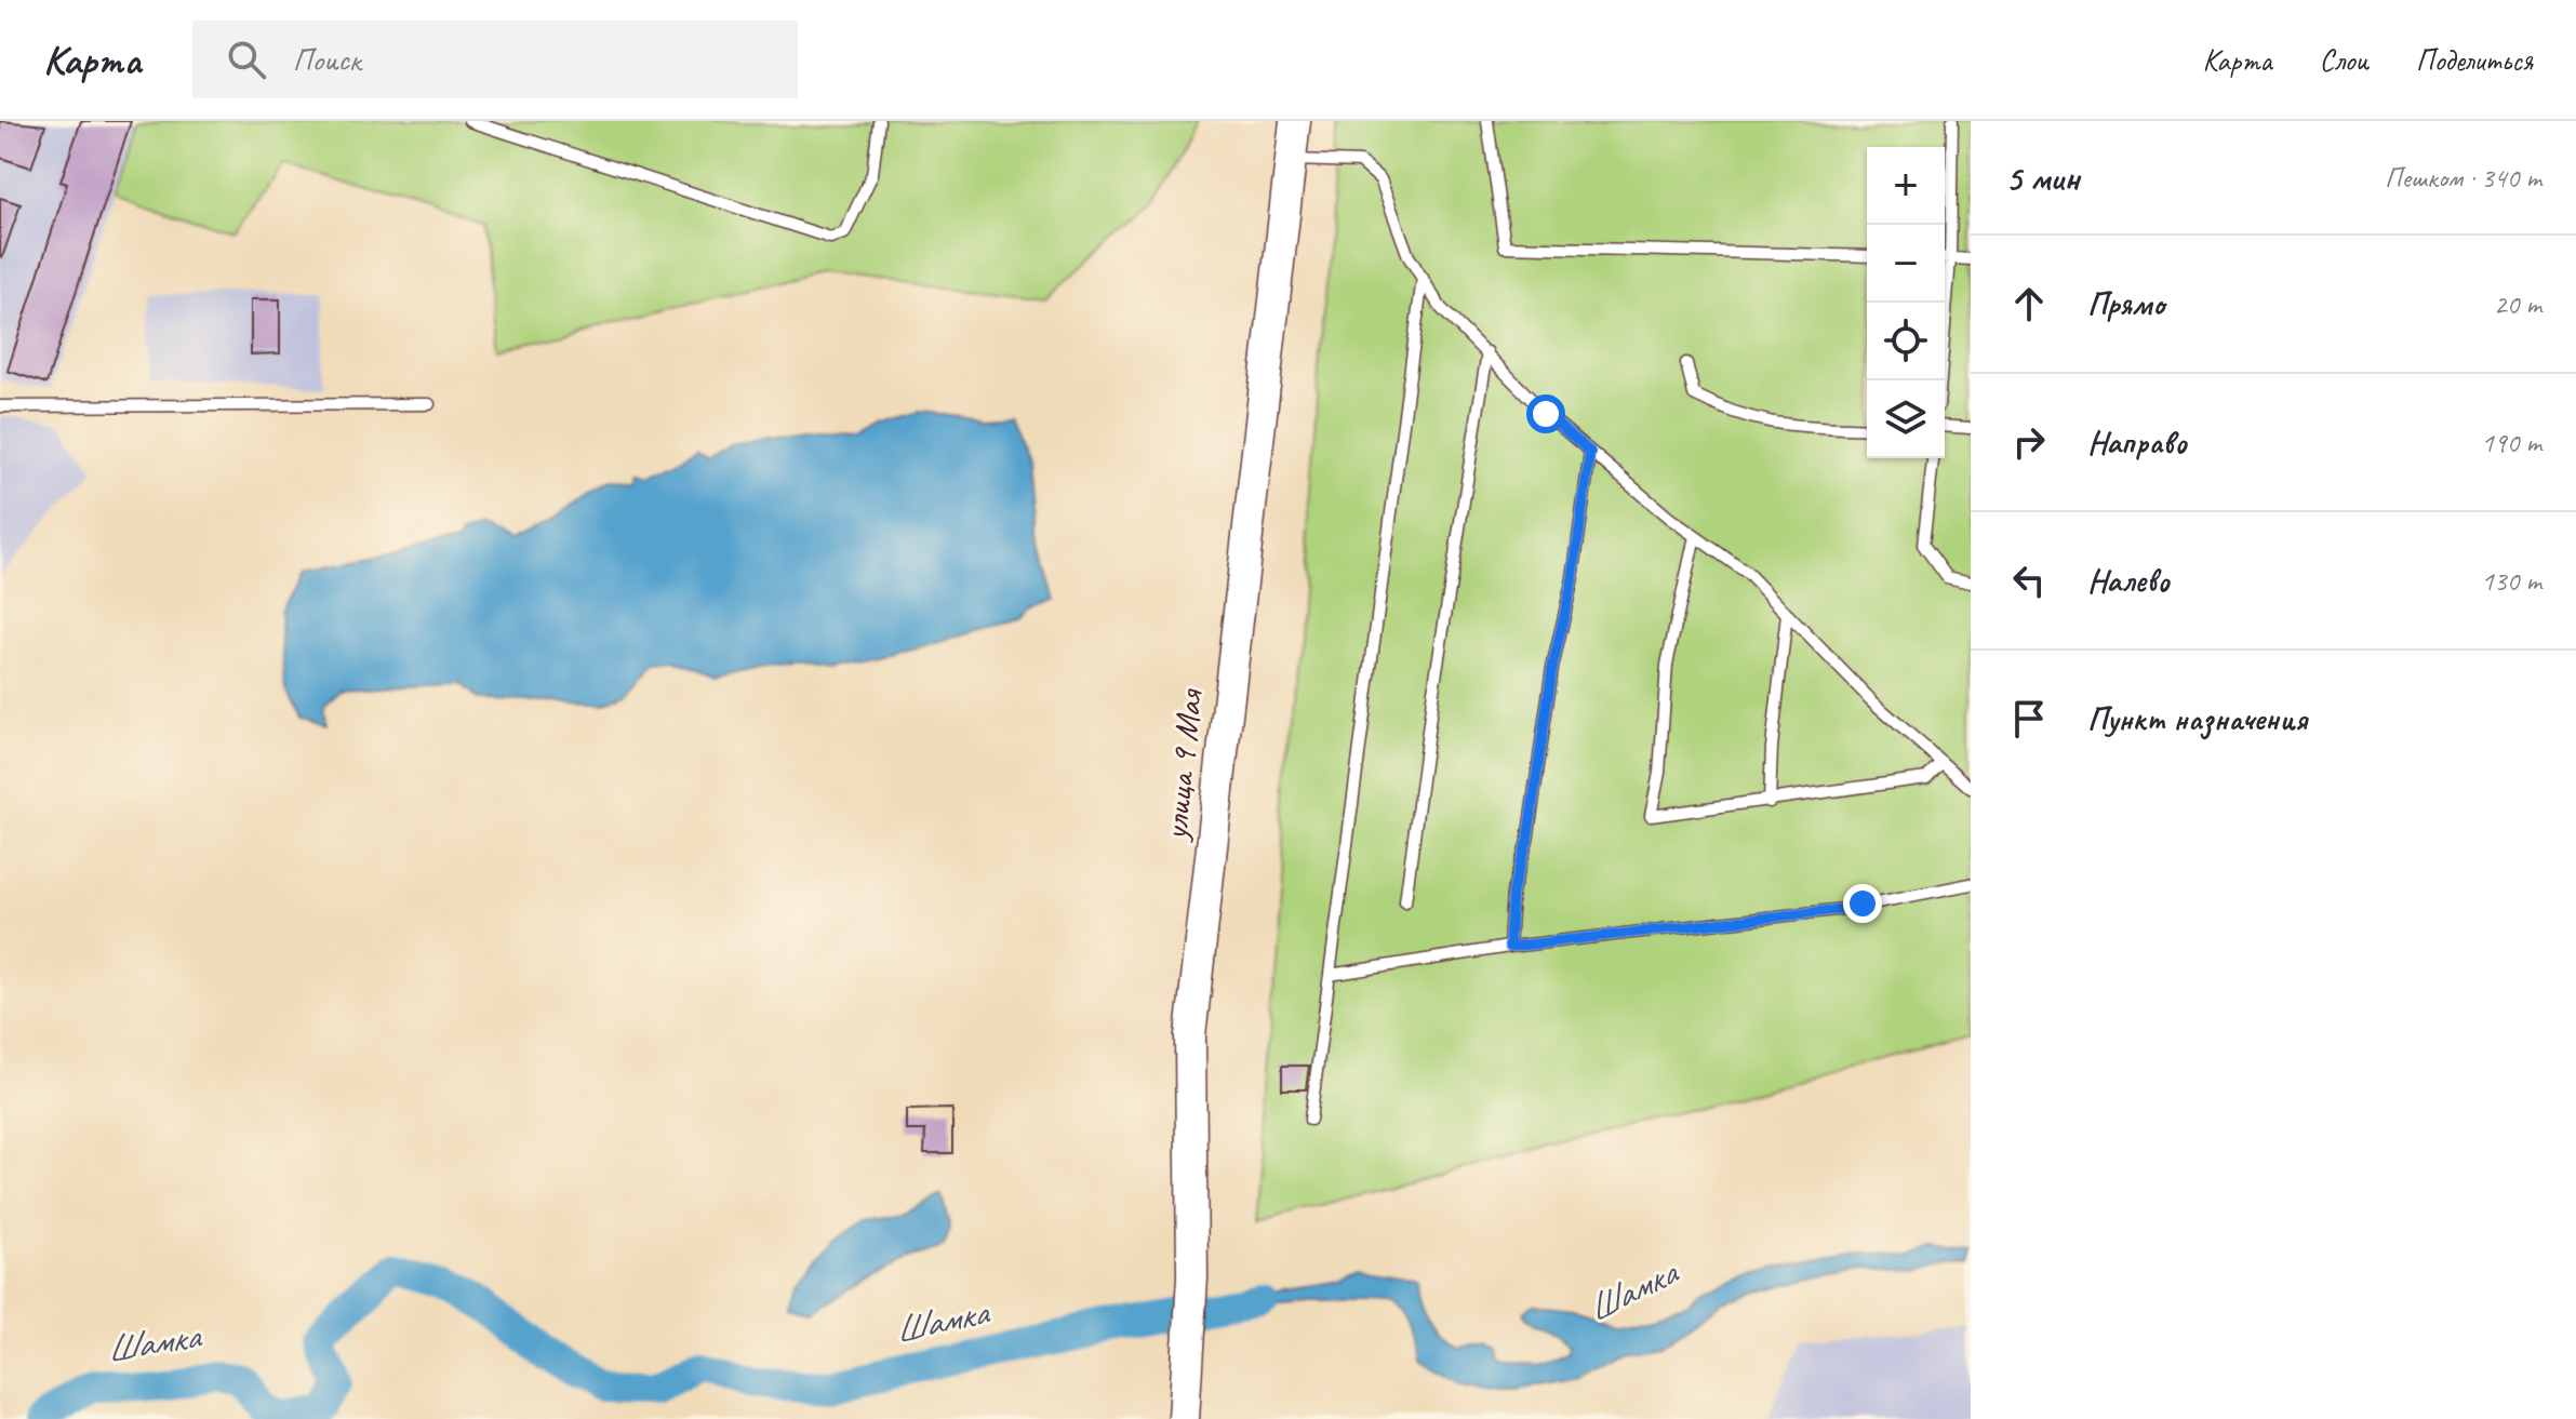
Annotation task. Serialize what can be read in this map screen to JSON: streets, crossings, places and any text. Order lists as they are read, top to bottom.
{
  "streets": {
    "main road": ["улица 9 Мая"]
  },
  "water": ["Шамка"],
  "page": {
    "header": "Карта",
    "search": "Поиск",
    "nav": ["Карта", "Слои", "Поделиться"],
    "heading": ["5 мин", "Пешком · 340 m"],
    "map_buttons": ["+", "−"],
    "list": [
      ["Прямо", "20 m"],
      ["Направо", "190 m"],
      ["Налево", "130 m"],
      "Пункт назначения"
    ]
  }
}
